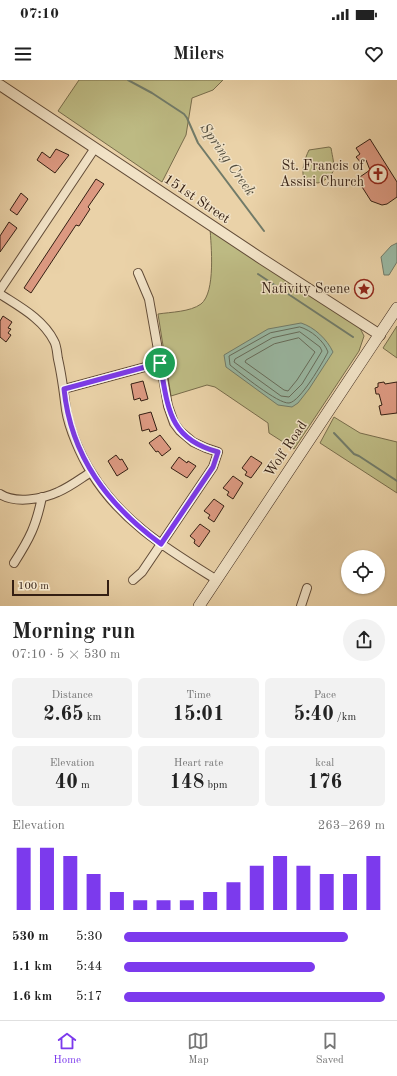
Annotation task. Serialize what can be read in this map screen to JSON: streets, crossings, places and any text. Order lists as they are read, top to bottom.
{
  "streets": {
    "main road": ["Wolf Road"],
    "street": ["151st Street"]
  },
  "crossings": [
    ["151st Street", "Wolf Road"]
  ],
  "water": ["Spring Creek"],
  "places": {
    "church": ["St. Francis of Assisi Church"],
    "place": ["Nativity Scene"]
  },
  "scale_bar": "100 m",
  "page": {
    "status": "07:10",
    "header": "Milers",
    "scale": "100 m",
    "heading": ["Morning run", "07:10 · 5 × 530 m"],
    "stats": [
      ["Distance", "2.65 km"],
      ["Time", "15:01"],
      ["Pace", "5:40 /km"],
      ["Elevation", "40 m"],
      ["Heart rate", "148 bpm"],
      ["kcal", "176"]
    ],
    "chart": ["Elevation", "263–269 m"],
    "list": [
      {
        "name": "530 m",
        "note": "5:30"
      },
      {
        "name": "1.1 km",
        "note": "5:44"
      },
      {
        "name": "1.6 km",
        "note": "5:17"
      }
    ],
    "tabs": ["Home", "Map", "Saved"]
  }
}
